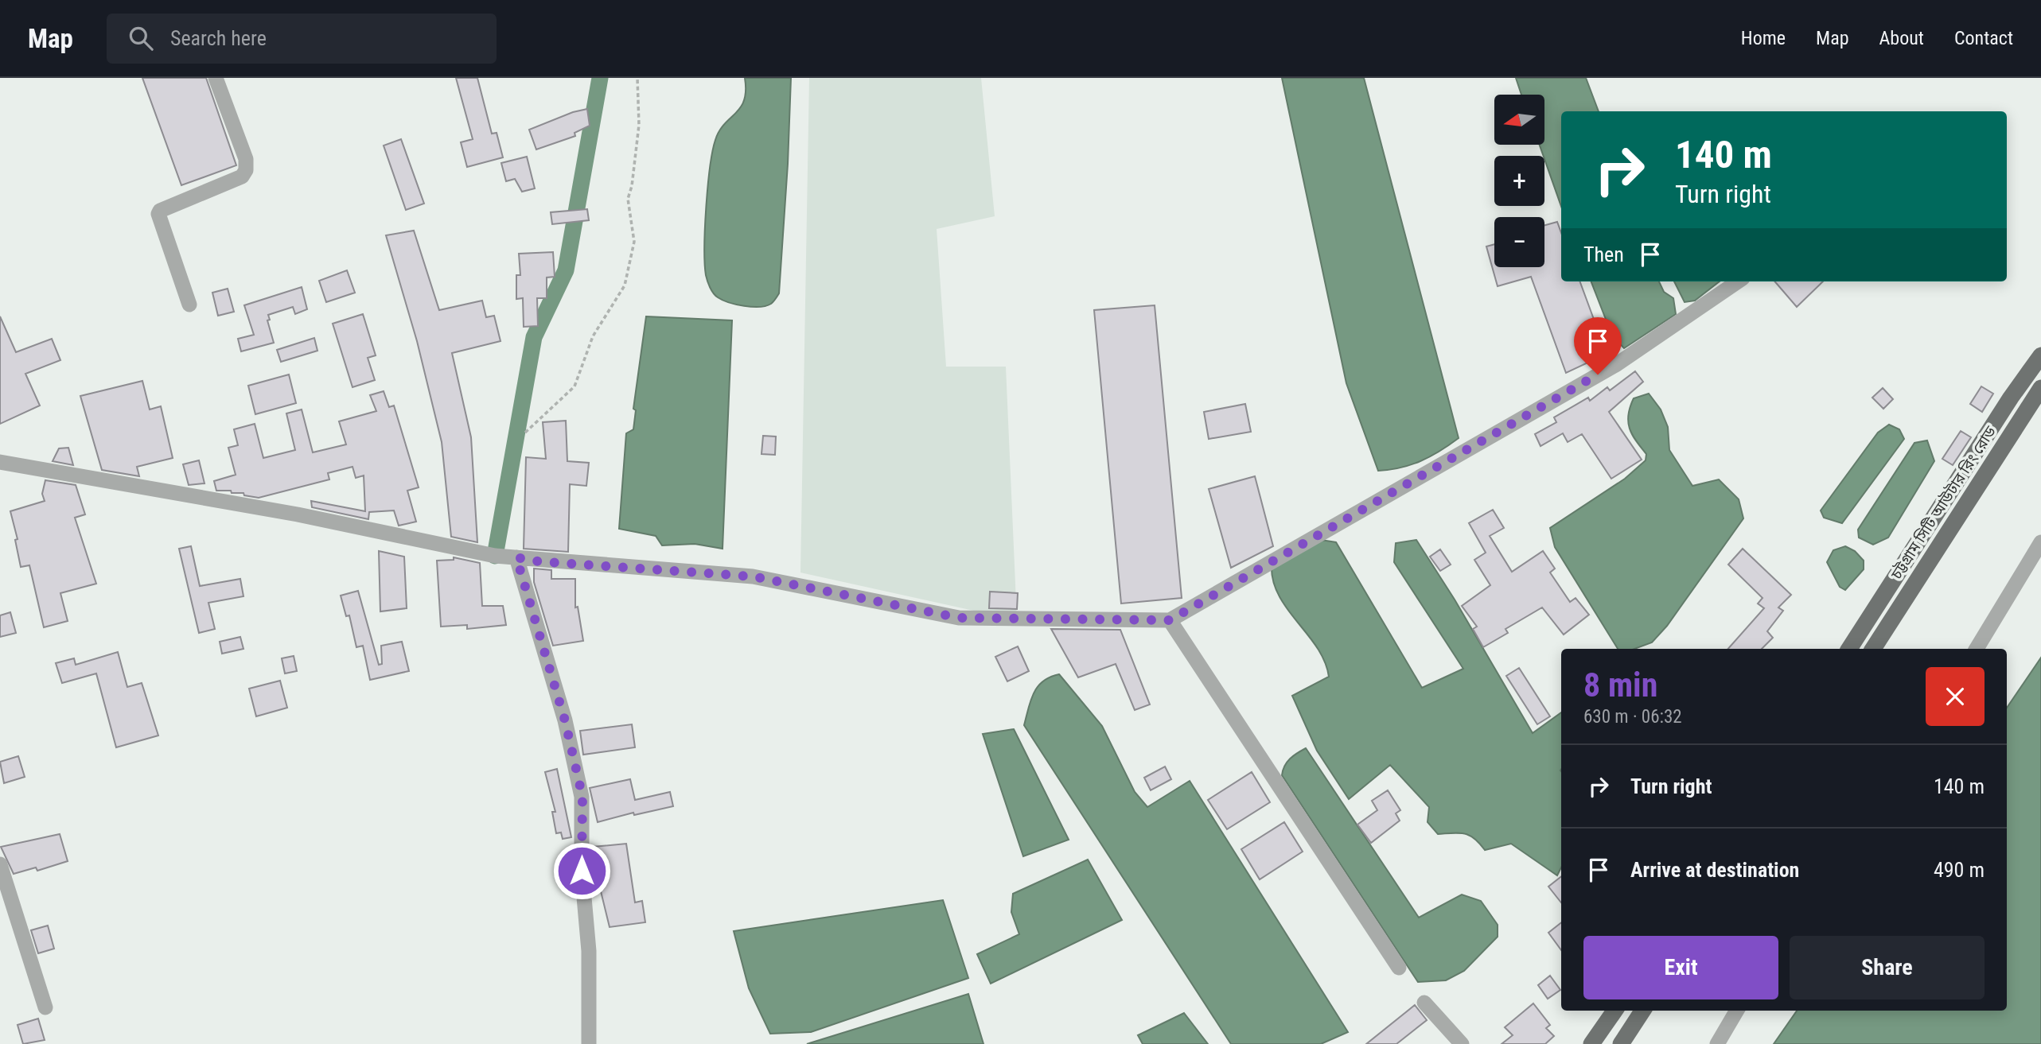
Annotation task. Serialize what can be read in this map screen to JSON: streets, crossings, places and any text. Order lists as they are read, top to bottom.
{
  "streets": {
    "main road": ["চট্টগ্রাম সিটি আউটার রিং রোড"]
  },
  "north": "left",
  "page": {
    "header": "Map",
    "search": "Search here",
    "nav": [
      "Home",
      "Map",
      "About",
      "Contact"
    ],
    "map_buttons": ["+", "−"],
    "turn": ["140 m", "Turn right"],
    "then": "Then",
    "heading": ["8 min", "630 m · 06:32"],
    "list": [
      {
        "name": "Turn right",
        "value": "140 m"
      },
      {
        "name": "Arrive at destination",
        "value": "490 m"
      }
    ],
    "buttons": ["Exit", "Share"]
  }
}
